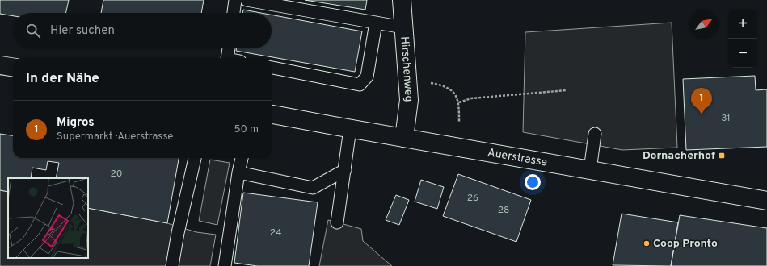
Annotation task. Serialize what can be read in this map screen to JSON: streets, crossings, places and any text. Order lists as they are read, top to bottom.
{
  "streets": {
    "main road": ["Hirschenweg", "Auerstrasse"]
  },
  "crossings": [
    ["Hirschenweg", "Auerstrasse"]
  ],
  "places": {
    "transit": ["Dornacherhof"],
    "other": ["Coop Pronto"]
  },
  "house_numbers": [
    "31",
    "20",
    "26",
    "28",
    "24"
  ],
  "north": "top right",
  "page": {
    "map_buttons": ["+", "−"],
    "search": "Hier suchen",
    "heading": "In der Nähe",
    "pins": "1",
    "list": [
      {
        "mark": "1",
        "name": "Migros",
        "note": "Supermarkt · Auerstrasse",
        "value": "50 m"
      }
    ]
  }
}
